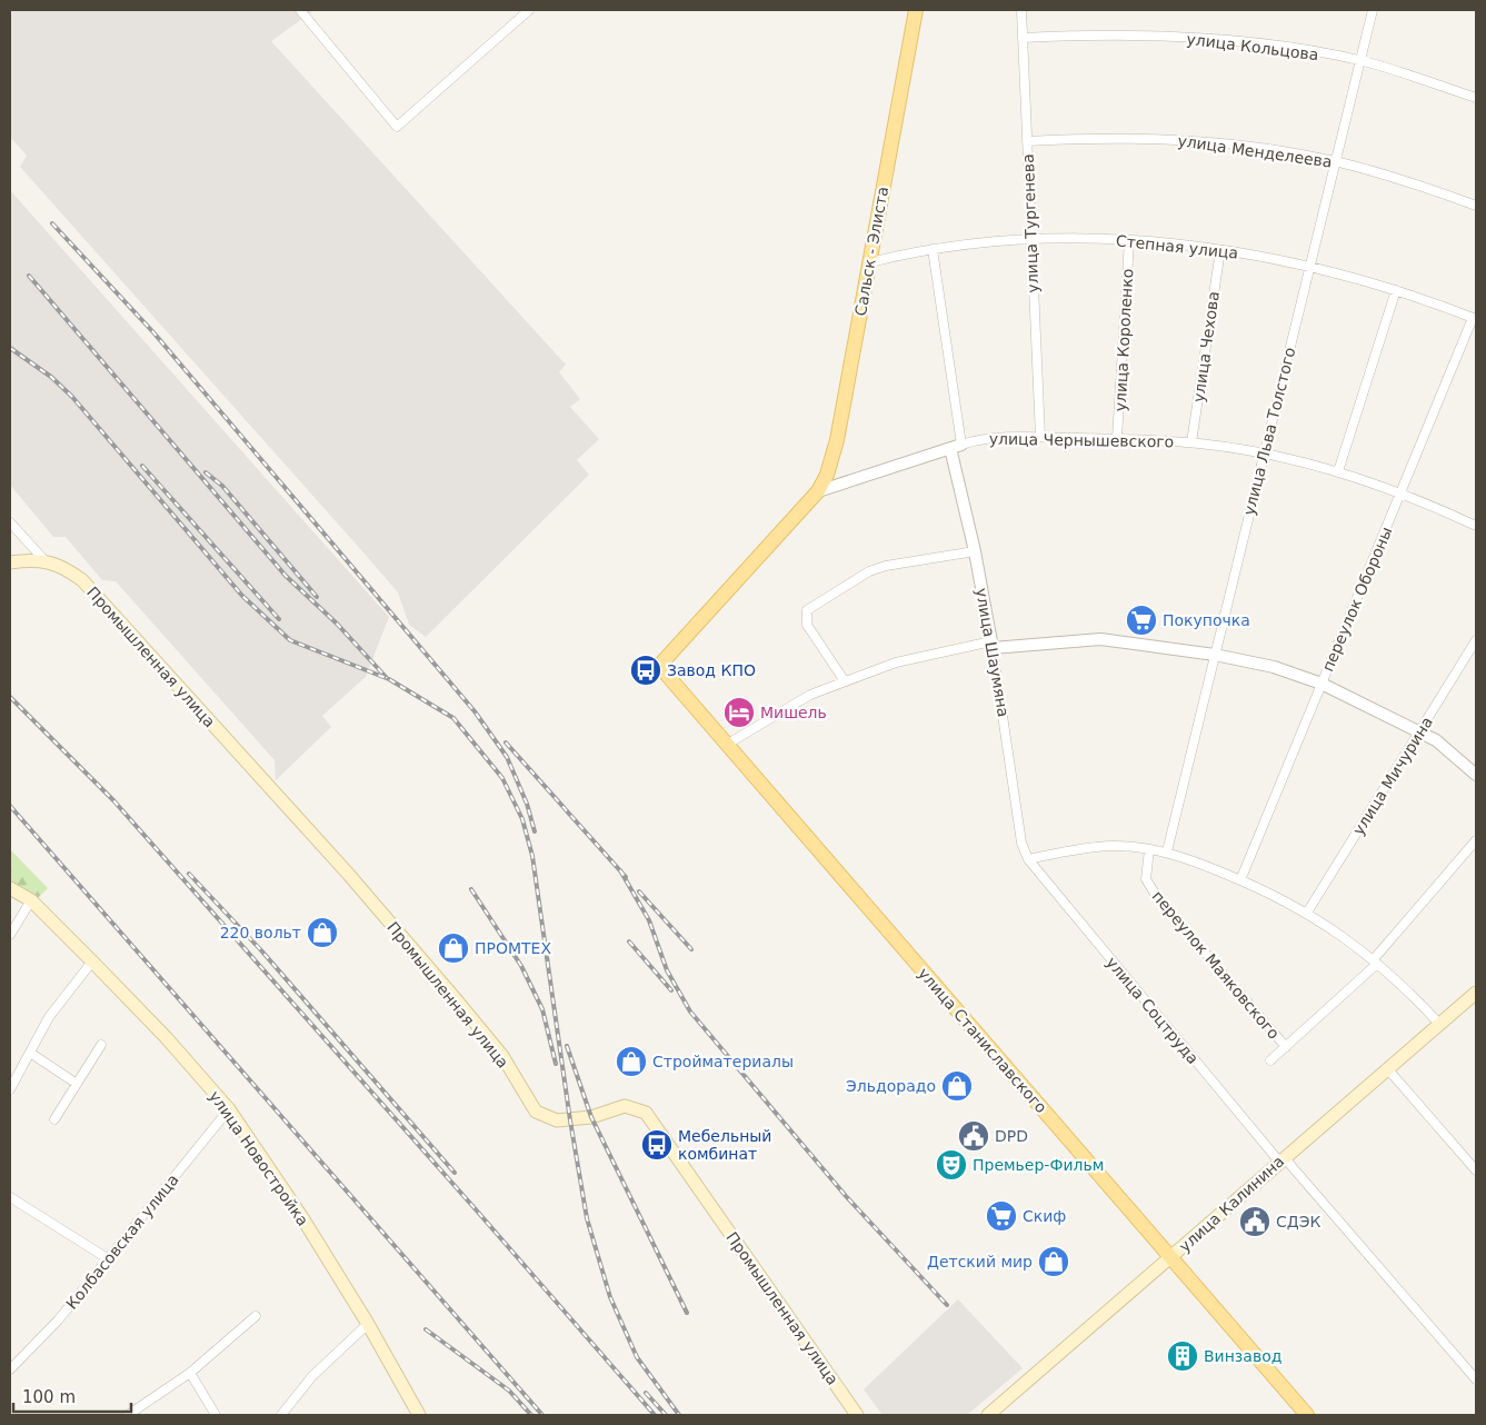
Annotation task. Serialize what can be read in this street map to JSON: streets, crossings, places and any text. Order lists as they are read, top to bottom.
{
  "streets": {
    "main road": [
      "Сальск - Элиста",
      "улица Чернышевского",
      "Промышленная улица",
      "улица Станиславского",
      "улица Новостройка",
      "улица Калинина"
    ],
    "street": [
      "улица Кольцова",
      "улица Менделеева",
      "улица Тургенева",
      "Степная улица",
      "улица Короленко",
      "улица Чехова",
      "улица Льва Толстого",
      "переулок Обороны",
      "улица Шаумяна",
      "улица Мичурина",
      "переулок Маяковского",
      "улица Соцтруда",
      "Колбасовская улица"
    ]
  },
  "crossings": [
    ["улица Кольцова", "улица Тургенева"],
    ["улица Кольцова", "улица Льва Толстого"],
    ["улица Менделеева", "улица Тургенева"],
    ["улица Менделеева", "улица Льва Толстого"],
    ["улица Тургенева", "Степная улица"],
    ["улица Тургенева", "улица Чернышевского"],
    ["Степная улица", "Сальск - Элиста"],
    ["Степная улица", "улица Короленко"],
    ["Степная улица", "улица Чехова"],
    ["Степная улица", "улица Льва Толстого"],
    ["Степная улица", "переулок Обороны"],
    ["Степная улица", "улица Шаумяна"],
    ["Сальск - Элиста", "улица Чернышевского"],
    ["улица Короленко", "улица Чернышевского"],
    ["улица Чехова", "улица Чернышевского"],
    ["улица Льва Толстого", "улица Чернышевского"],
    ["улица Чернышевского", "переулок Обороны"],
    ["улица Чернышевского", "улица Шаумяна"],
    ["улица Чернышевского", "улица Станиславского"],
    ["улица Шаумяна", "улица Соцтруда"],
    ["улица Соцтруда", "улица Калинина"],
    ["улица Станиславского", "улица Калинина"],
    ["улица Новостройка", "Колбасовская улица"]
  ],
  "places": {
    "supermarket": ["Покупочка", "Скиф"],
    "bus stop": ["Завод КПО", "Мебельный комбинат"],
    "hotel": ["Мишель"],
    "shop": [
      "220 вольт",
      "ПРОМТЕХ",
      "Стройматериалы",
      "Эльдорадо",
      "Детский мир"
    ],
    "public building": ["DPD", "СДЭК"],
    "theatre": ["Премьер-Фильм"],
    "building": ["Винзавод"]
  },
  "scale_bar": "100 m"
}
